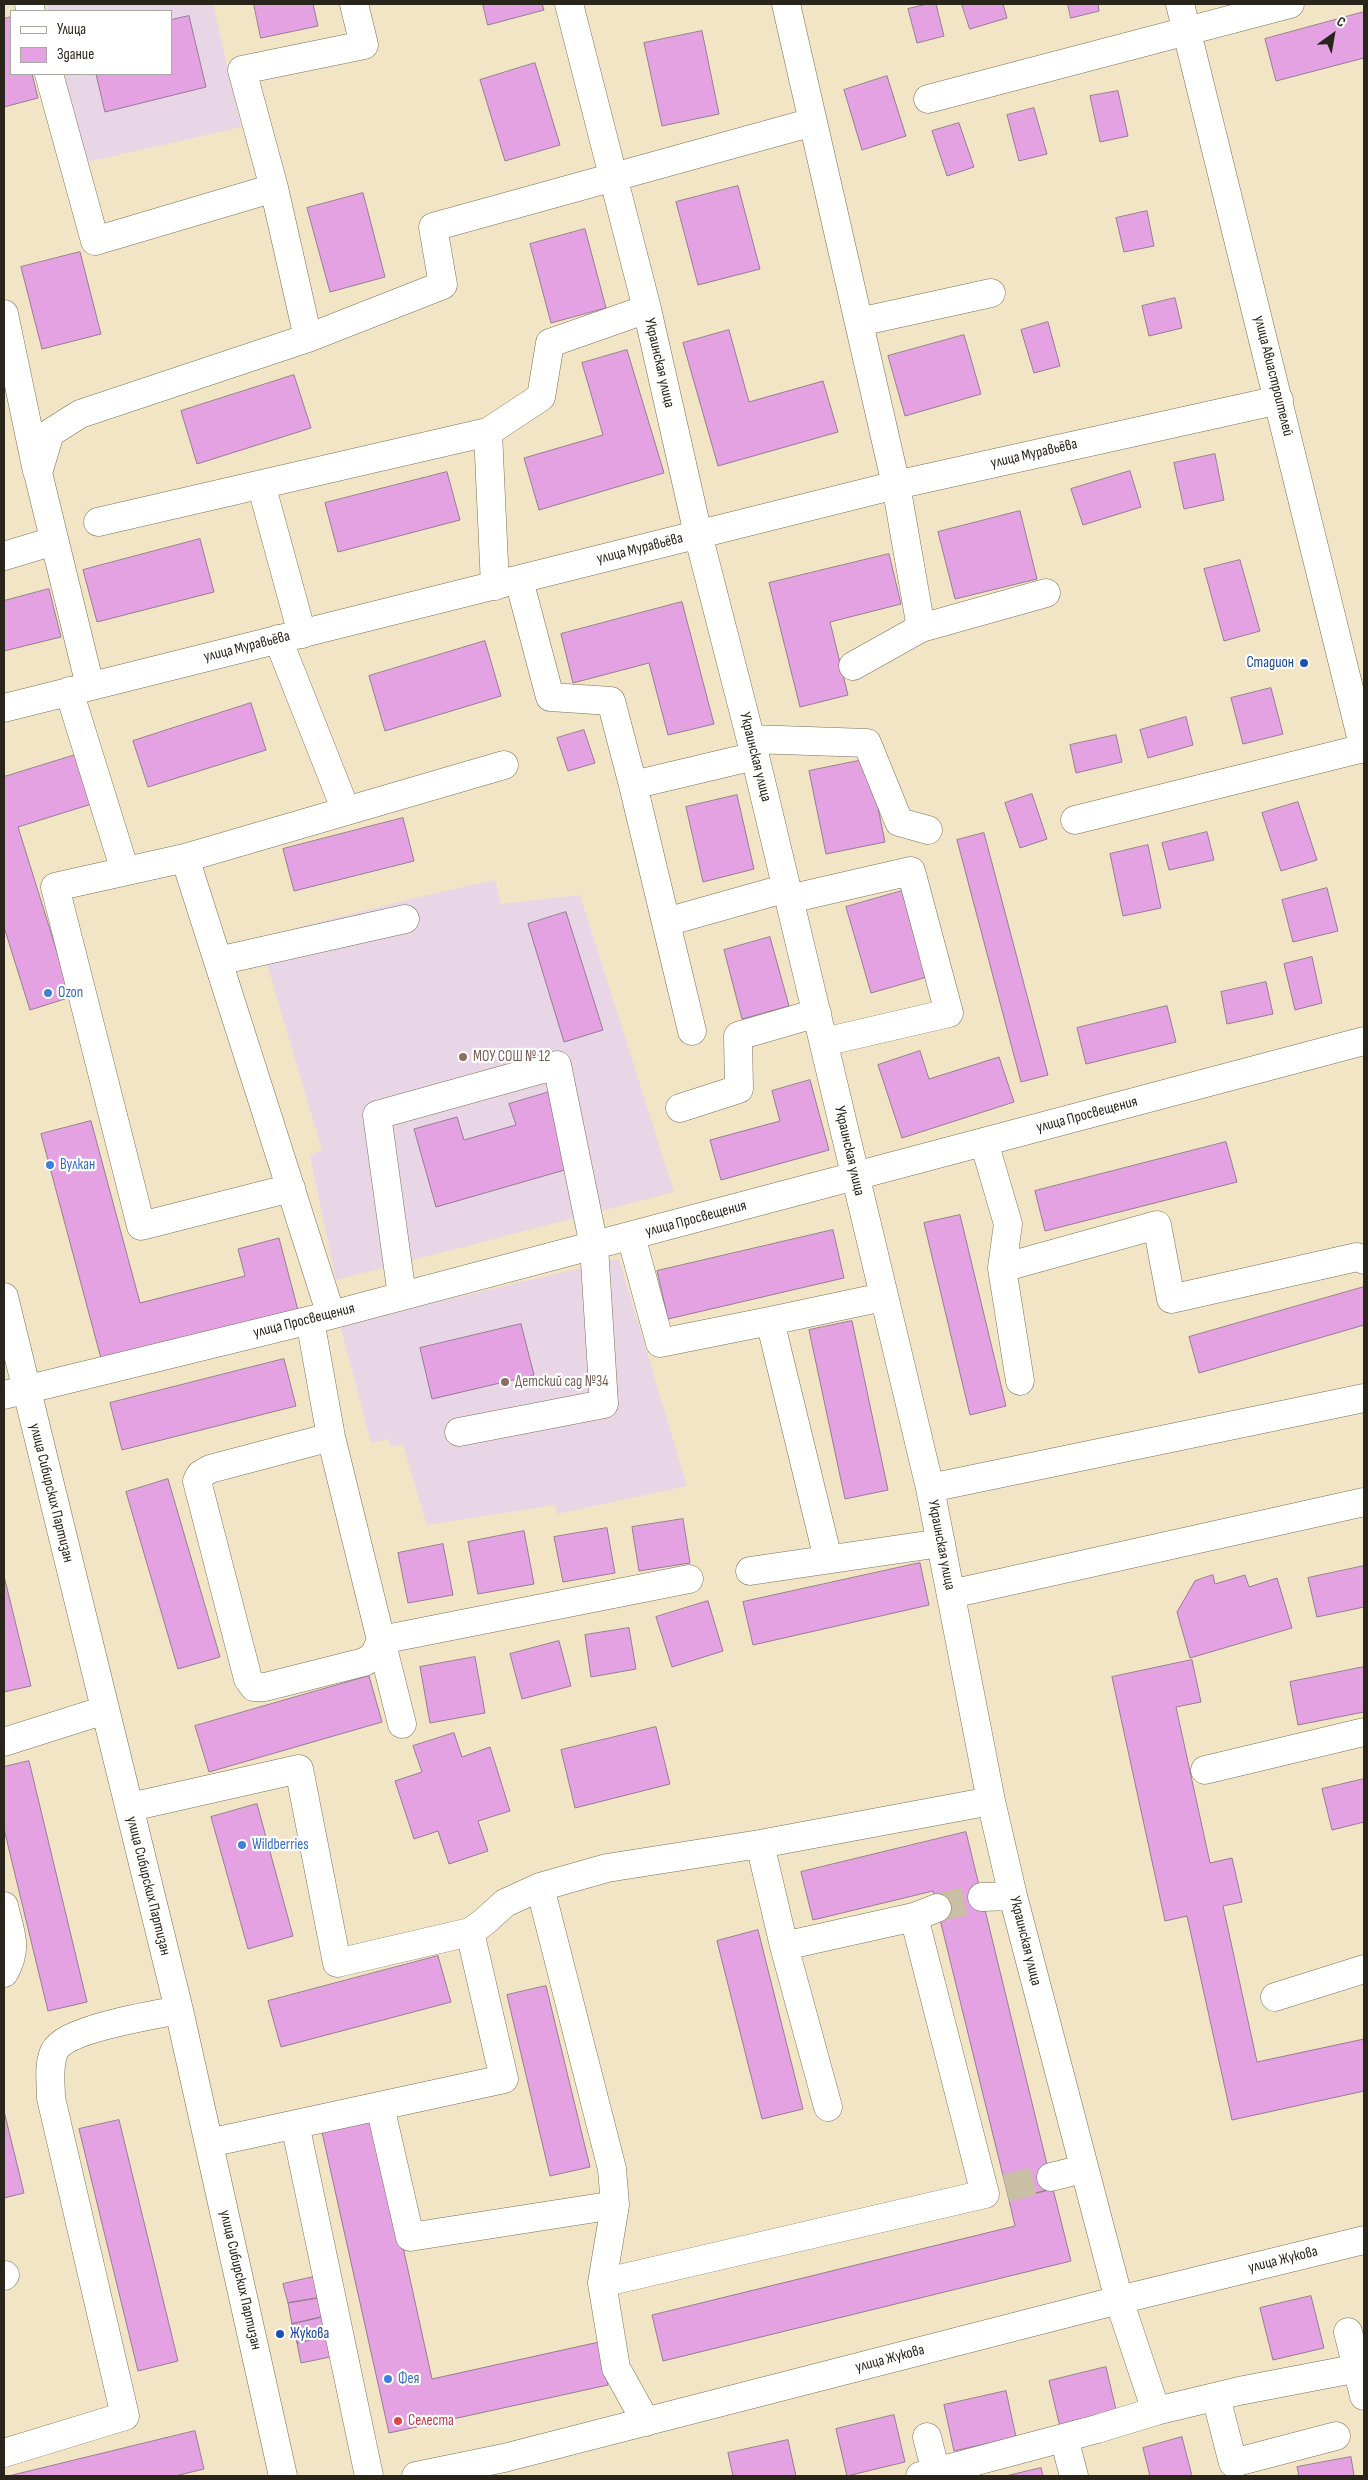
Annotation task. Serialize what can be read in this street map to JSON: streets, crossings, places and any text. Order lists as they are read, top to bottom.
{
  "streets": {
    "street": [
      "Украинская улица",
      "улица Авиастроителей",
      "улица Муравьёва",
      "улица Просвещения",
      "улица Сибирских Партизан",
      "улица Жукова"
    ]
  },
  "crossings": [
    ["Украинская улица", "улица Муравьёва"],
    ["Украинская улица", "улица Просвещения"],
    ["Украинская улица", "улица Жукова"],
    ["улица Авиастроителей", "улица Муравьёва"],
    ["улица Просвещения", "улица Сибирских Партизан"]
  ],
  "places": [
    "Стадион",
    "Ozon",
    "МОУ СОШ № 12",
    "Вулкан",
    "Детский сад №34",
    "Wildberries",
    "Жукова",
    "Фея",
    "Селеста"
  ],
  "legend": ["Улица", "Здание"],
  "north": "top right"
}
